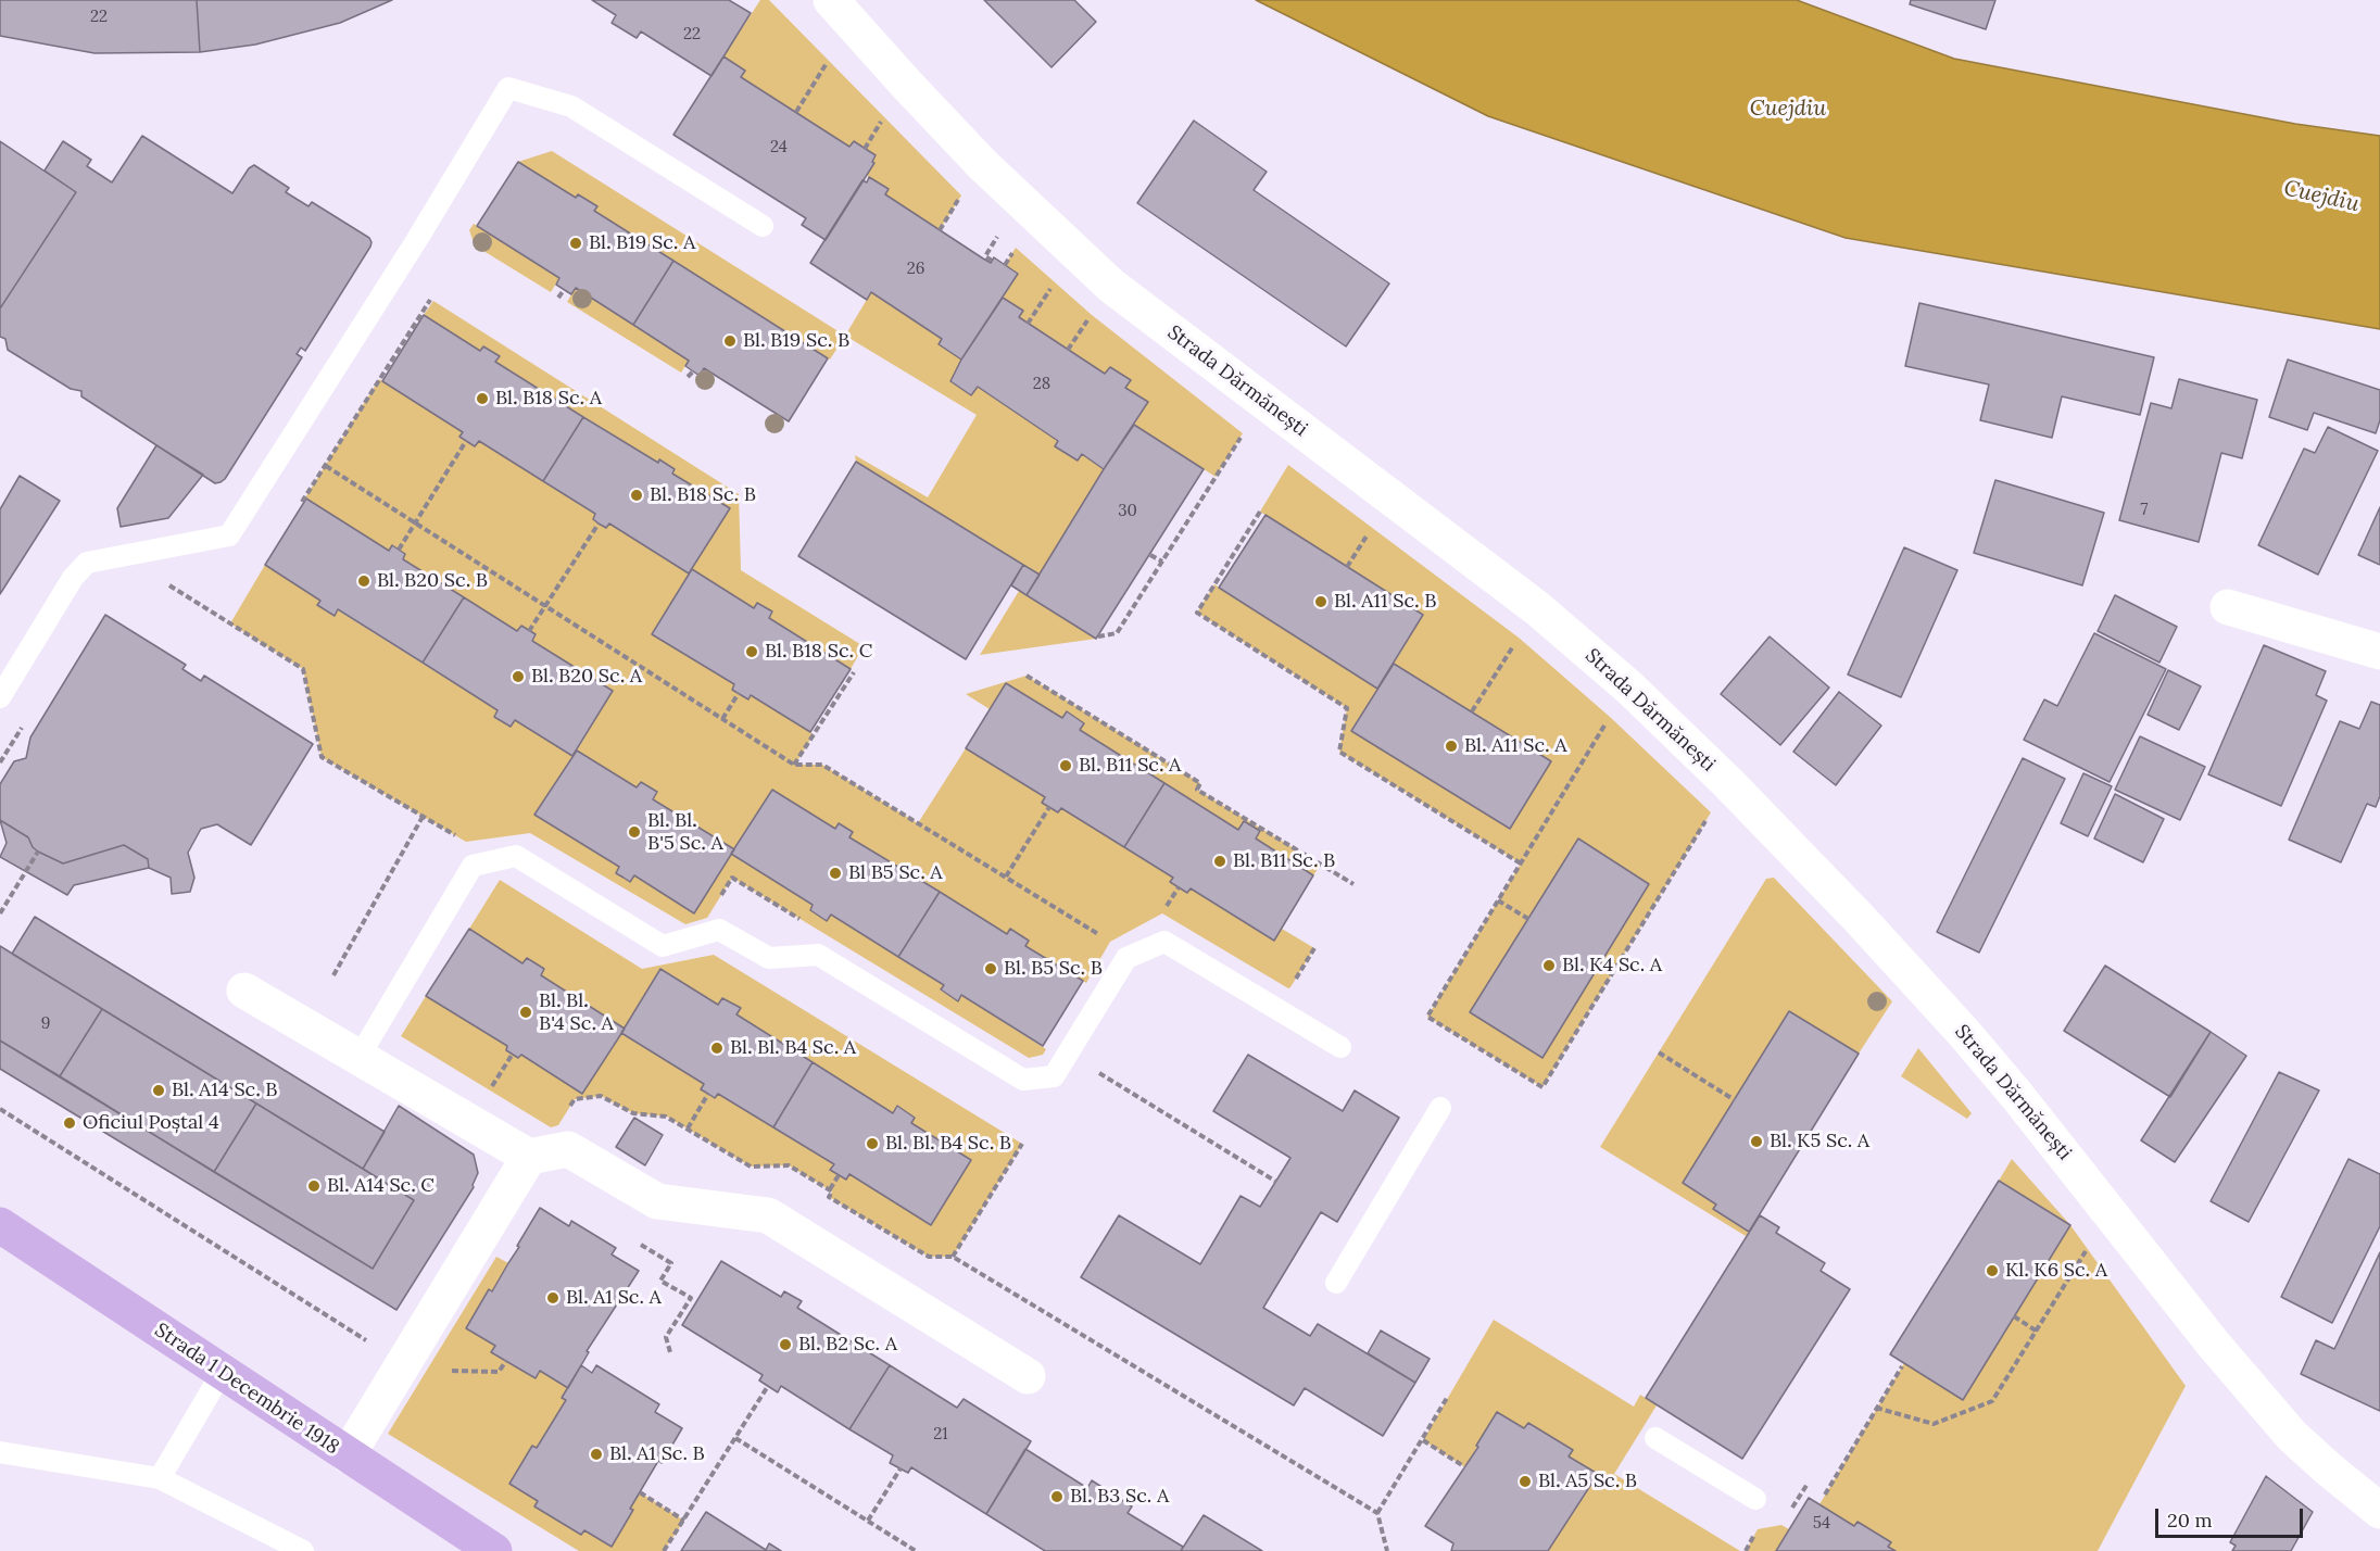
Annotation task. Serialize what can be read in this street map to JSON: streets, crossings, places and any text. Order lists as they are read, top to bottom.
{
  "streets": {
    "main road": ["Strada 1 Decembrie 1918"],
    "street": ["Strada Dărmănești"]
  },
  "water": ["Cuejdiu"],
  "places": [
    "Bl. B19 Sc. A",
    "Bl. B19 Sc. B",
    "Bl. B18 Sc. A",
    "Bl. B18 Sc. B",
    "Bl. B20 Sc. B",
    "Bl. A11 Sc. B",
    "Bl. B18 Sc. C",
    "Bl. B20 Sc. A",
    "Bl. A11 Sc. A",
    "Bl. B11 Sc. A",
    "Bl. Bl. B'5 Sc. A",
    "Bl. B11 Sc. B",
    "Bl B5 Sc. A",
    "Bl. K4 Sc. A",
    "Bl. B5 Sc. B",
    "Bl. Bl. B'4 Sc. A",
    "Bl. Bl. B4 Sc. A",
    "Bl. A14 Sc. B",
    "Oficiul Poștal 4",
    "Bl. K5 Sc. A",
    "Bl. Bl. B4 Sc. B",
    "Bl. A14 Sc. C",
    "Kl. K6 Sc. A",
    "Bl. A1 Sc. A",
    "Bl. B2 Sc. A",
    "Bl. A1 Sc. B",
    "Bl. A5 Sc. B",
    "Bl. B3 Sc. A"
  ],
  "house_numbers": [
    "22",
    "22",
    "24",
    "26",
    "28",
    "7",
    "30",
    "9",
    "21",
    "54"
  ],
  "scale_bar": "20 m"
}
